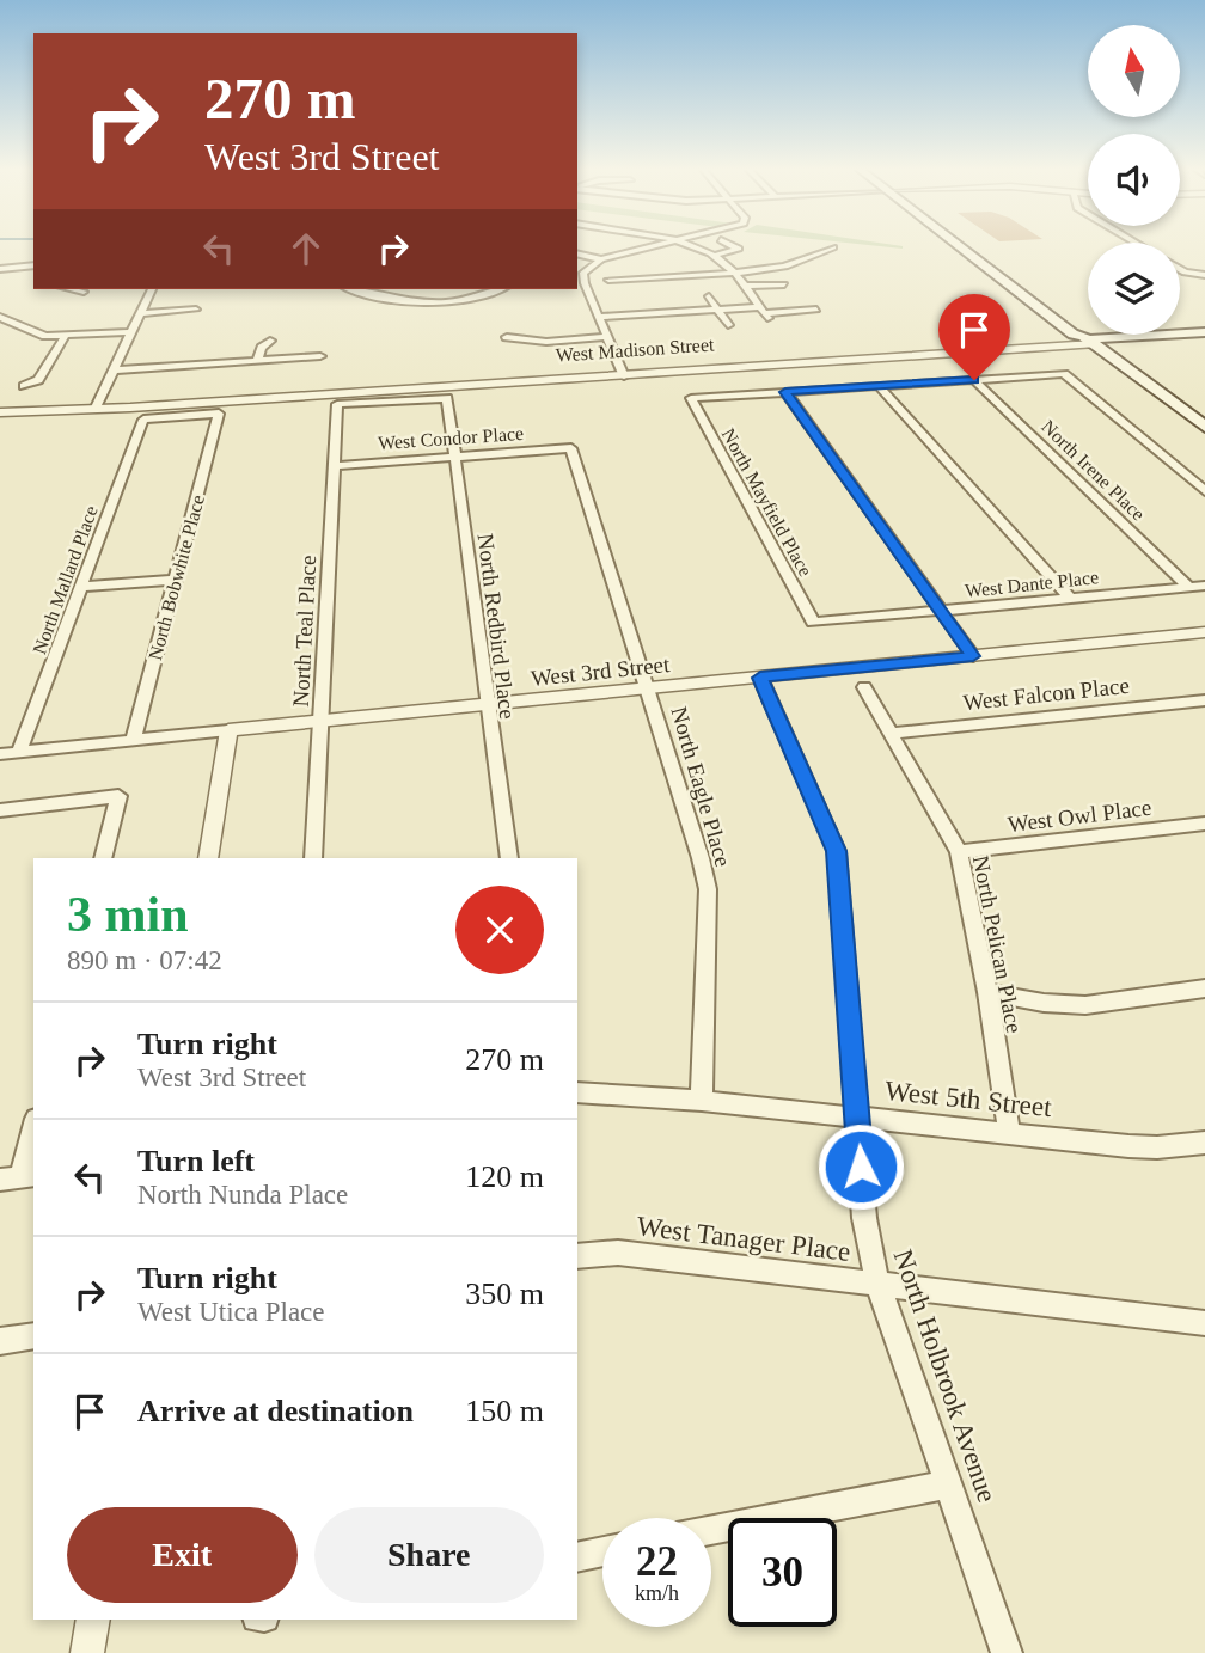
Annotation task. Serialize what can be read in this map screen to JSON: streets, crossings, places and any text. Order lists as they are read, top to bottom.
{
  "streets": {
    "main road": ["West Madison Street"],
    "street": [
      "West Condor Place",
      "North Irene Place",
      "North Mayfield Place",
      "North Bobwhite Place",
      "North Mallard Place",
      "West Dante Place",
      "North Redbird Place",
      "North Teal Place",
      "West 3rd Street",
      "West Falcon Place",
      "North Eagle Place",
      "West Owl Place",
      "North Pelican Place",
      "West 5th Street",
      "West Tanager Place",
      "North Holbrook Avenue"
    ]
  },
  "crossings": [
    ["West Condor Place", "North Redbird Place"],
    ["West Condor Place", "North Teal Place"],
    ["West Condor Place", "North Eagle Place"],
    ["North Irene Place", "West Dante Place"],
    ["North Mayfield Place", "West Dante Place"],
    ["North Bobwhite Place", "North Mallard Place"],
    ["North Bobwhite Place", "West 3rd Street"],
    ["North Mallard Place", "West 3rd Street"],
    ["North Redbird Place", "North Teal Place"],
    ["North Redbird Place", "West 3rd Street"],
    ["North Teal Place", "West 3rd Street"],
    ["West 3rd Street", "North Eagle Place"],
    ["West 3rd Street", "North Holbrook Avenue"],
    ["West Falcon Place", "North Pelican Place"],
    ["North Eagle Place", "West 5th Street"],
    ["West Owl Place", "North Pelican Place"],
    ["North Pelican Place", "West 5th Street"],
    ["West 5th Street", "North Holbrook Avenue"],
    ["West Tanager Place", "North Holbrook Avenue"]
  ],
  "north": "top",
  "page": {
    "turn": ["270 m", "West 3rd Street"],
    "heading": ["3 min", "890 m · 07:42"],
    "list": [
      {
        "name": "Turn right",
        "note": "West 3rd Street",
        "value": "270 m"
      },
      {
        "name": "Turn left",
        "note": "North Nunda Place",
        "value": "120 m"
      },
      {
        "name": "Turn right",
        "note": "West Utica Place",
        "value": "350 m"
      },
      {
        "name": "Arrive at destination",
        "value": "150 m"
      }
    ],
    "buttons": ["Exit", "Share"],
    "speed": "22 km/h",
    "limit": "30"
  }
}
